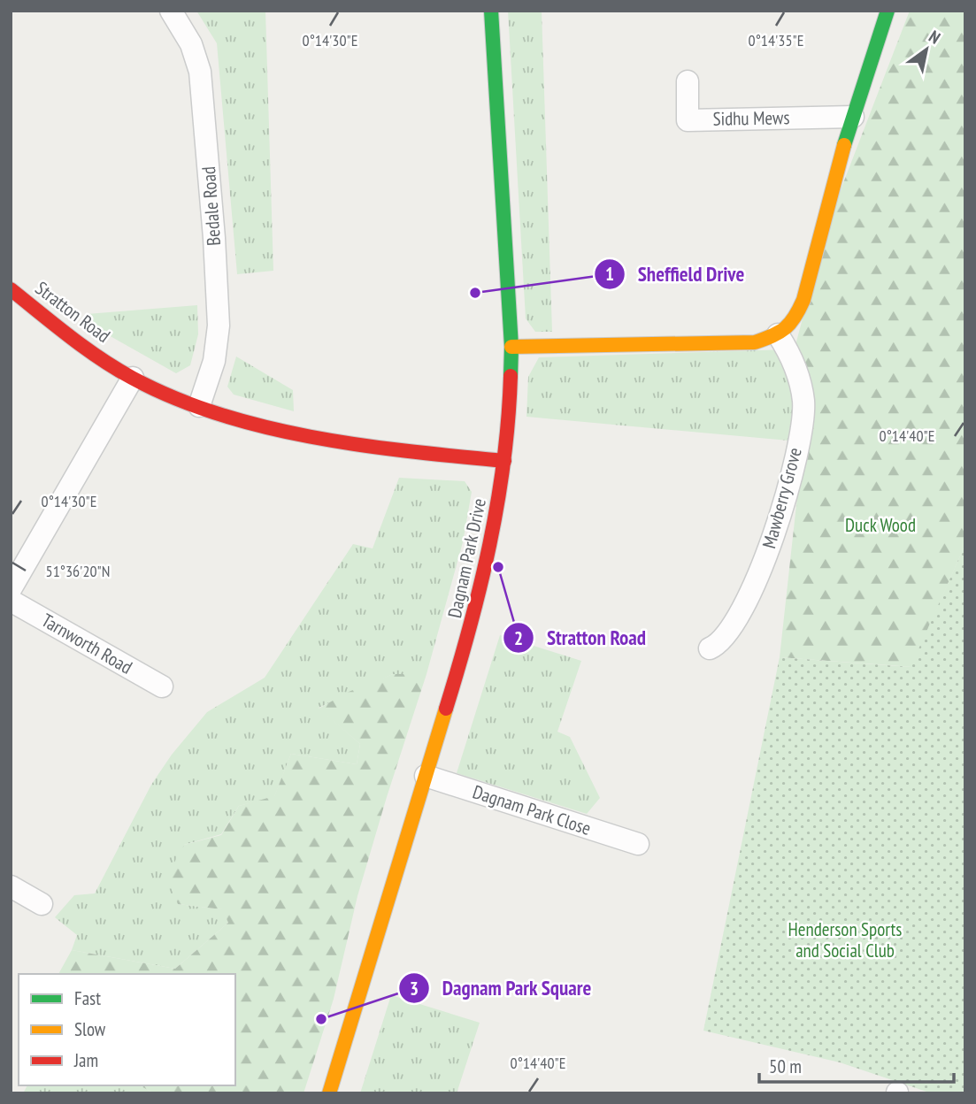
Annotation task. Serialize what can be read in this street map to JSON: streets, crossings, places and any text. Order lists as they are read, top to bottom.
{
  "streets": {
    "street": [
      "Sidhu Mews",
      "Bedale Road",
      "Stratton Road",
      "Mawberry Grove",
      "Dagnam Park Drive",
      "Tarnworth Road",
      "Dagnam Park Close"
    ]
  },
  "crossings": [
    ["Bedale Road", "Stratton Road"],
    ["Stratton Road", "Dagnam Park Drive"],
    ["Dagnam Park Drive", "Dagnam Park Close"]
  ],
  "parks": ["Duck Wood", "Henderson Sports and Social Club"],
  "places": ["Sheffield Drive", "Stratton Road", "Dagnam Park Square"],
  "legend": ["Fast", "Slow", "Jam"],
  "scale_bar": "50 m",
  "north": "top right",
  "coordinates": [
    "0°14'30\"E",
    "0°14'35\"E",
    "0°14'40\"E",
    "51°36'20\"N"
  ]
}
